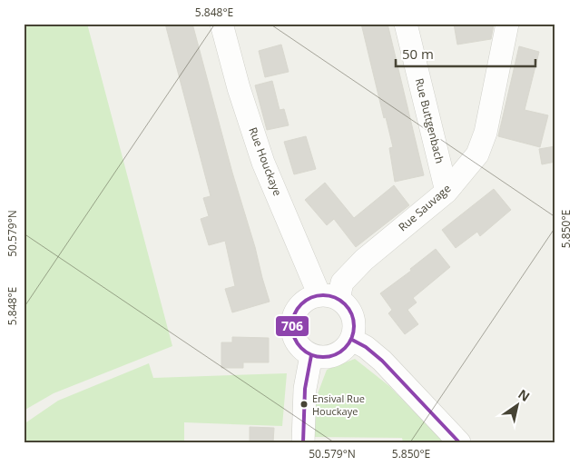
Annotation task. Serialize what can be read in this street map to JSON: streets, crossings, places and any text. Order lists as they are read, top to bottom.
{
  "streets": {
    "street": ["Rue Buttgenbach", "Rue Houckaye", "Rue Sauvage"]
  },
  "crossings": [
    ["Rue Buttgenbach", "Rue Sauvage"],
    ["Rue Houckaye", "Rue Sauvage"]
  ],
  "places": ["Ensival Rue Houckaye"],
  "lines": ["transit line 706"],
  "scale_bar": "50 m",
  "north": "top right",
  "coordinates": ["5.848°E", "5.850°E", "50.579°N"]
}
